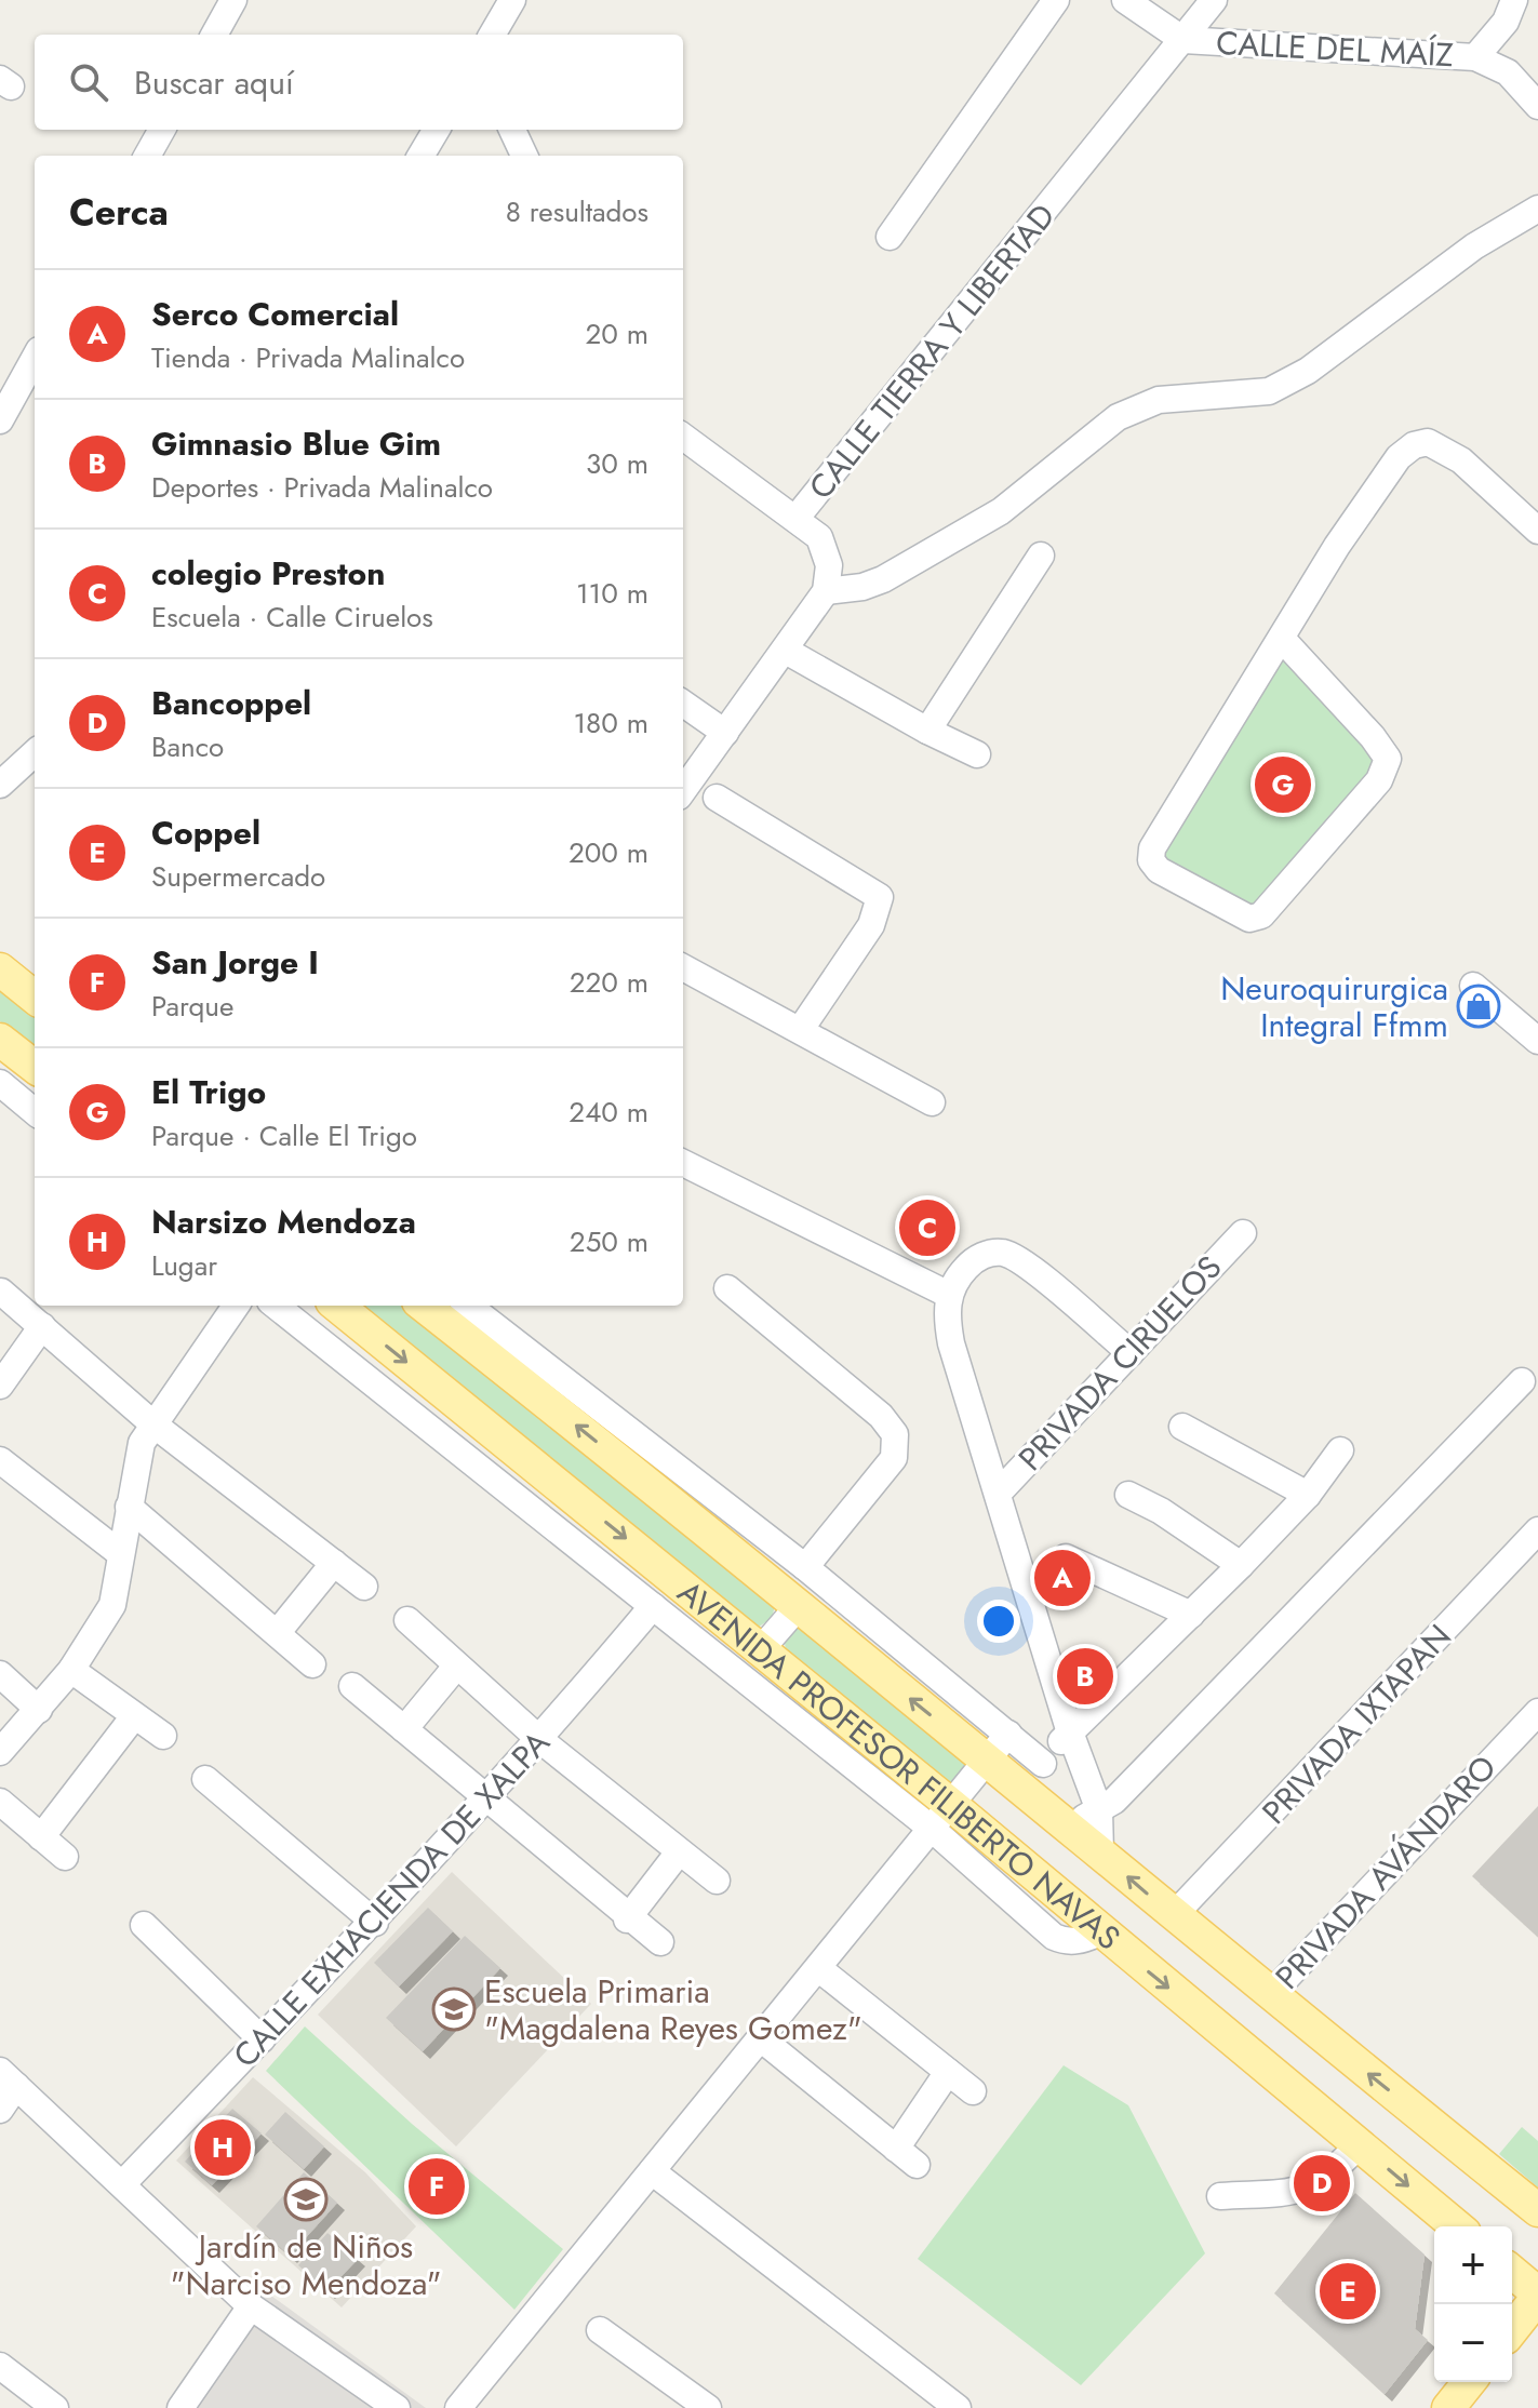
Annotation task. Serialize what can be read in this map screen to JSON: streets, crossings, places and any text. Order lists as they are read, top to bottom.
{
  "streets": {
    "main road": ["AVENIDA PROFESOR FILIBERTO NAVAS"],
    "street": [
      "CALLE DEL MAÍZ",
      "CALLE TIERRA Y LIBERTAD",
      "PRIVADA CIRUELOS",
      "PRIVADA IXTAPAN",
      "PRIVADA AVÁNDARO",
      "CALLE EXHACIENDA DE XALPA"
    ]
  },
  "crossings": [
    ["CALLE DEL MAÍZ", "CALLE TIERRA Y LIBERTAD"],
    ["PRIVADA IXTAPAN", "AVENIDA PROFESOR FILIBERTO NAVAS"],
    ["AVENIDA PROFESOR FILIBERTO NAVAS", "PRIVADA AVÁNDARO"]
  ],
  "places": {
    "shop": ["Neuroquirurgica Integral Ffmm"],
    "school or university": ["Escuela Primaria \"Magdalena Reyes Gomez\"", "Jardín de Niños \"Narciso Mendoza\""]
  },
  "page": {
    "search": "Buscar aquí",
    "heading": ["Cerca", "8 resultados"],
    "list": [
      {
        "mark": "A",
        "name": "Serco Comercial",
        "note": "Tienda · Privada Malinalco",
        "value": "20 m"
      },
      {
        "mark": "B",
        "name": "Gimnasio Blue Gim",
        "note": "Deportes · Privada Malinalco",
        "value": "30 m"
      },
      {
        "mark": "C",
        "name": "colegio Preston",
        "note": "Escuela · Calle Ciruelos",
        "value": "110 m"
      },
      {
        "mark": "D",
        "name": "Bancoppel",
        "note": "Banco",
        "value": "180 m"
      },
      {
        "mark": "E",
        "name": "Coppel",
        "note": "Supermercado",
        "value": "200 m"
      },
      {
        "mark": "F",
        "name": "San Jorge I",
        "note": "Parque",
        "value": "220 m"
      },
      {
        "mark": "G",
        "name": "El Trigo",
        "note": "Parque · Calle El Trigo",
        "value": "240 m"
      },
      {
        "mark": "H",
        "name": "Narsizo Mendoza",
        "note": "Lugar",
        "value": "250 m"
      }
    ],
    "pins": [
      "G",
      "C",
      "A",
      "B",
      "H",
      "D",
      "F",
      "E"
    ],
    "map_buttons": ["+", "−"]
  }
}
